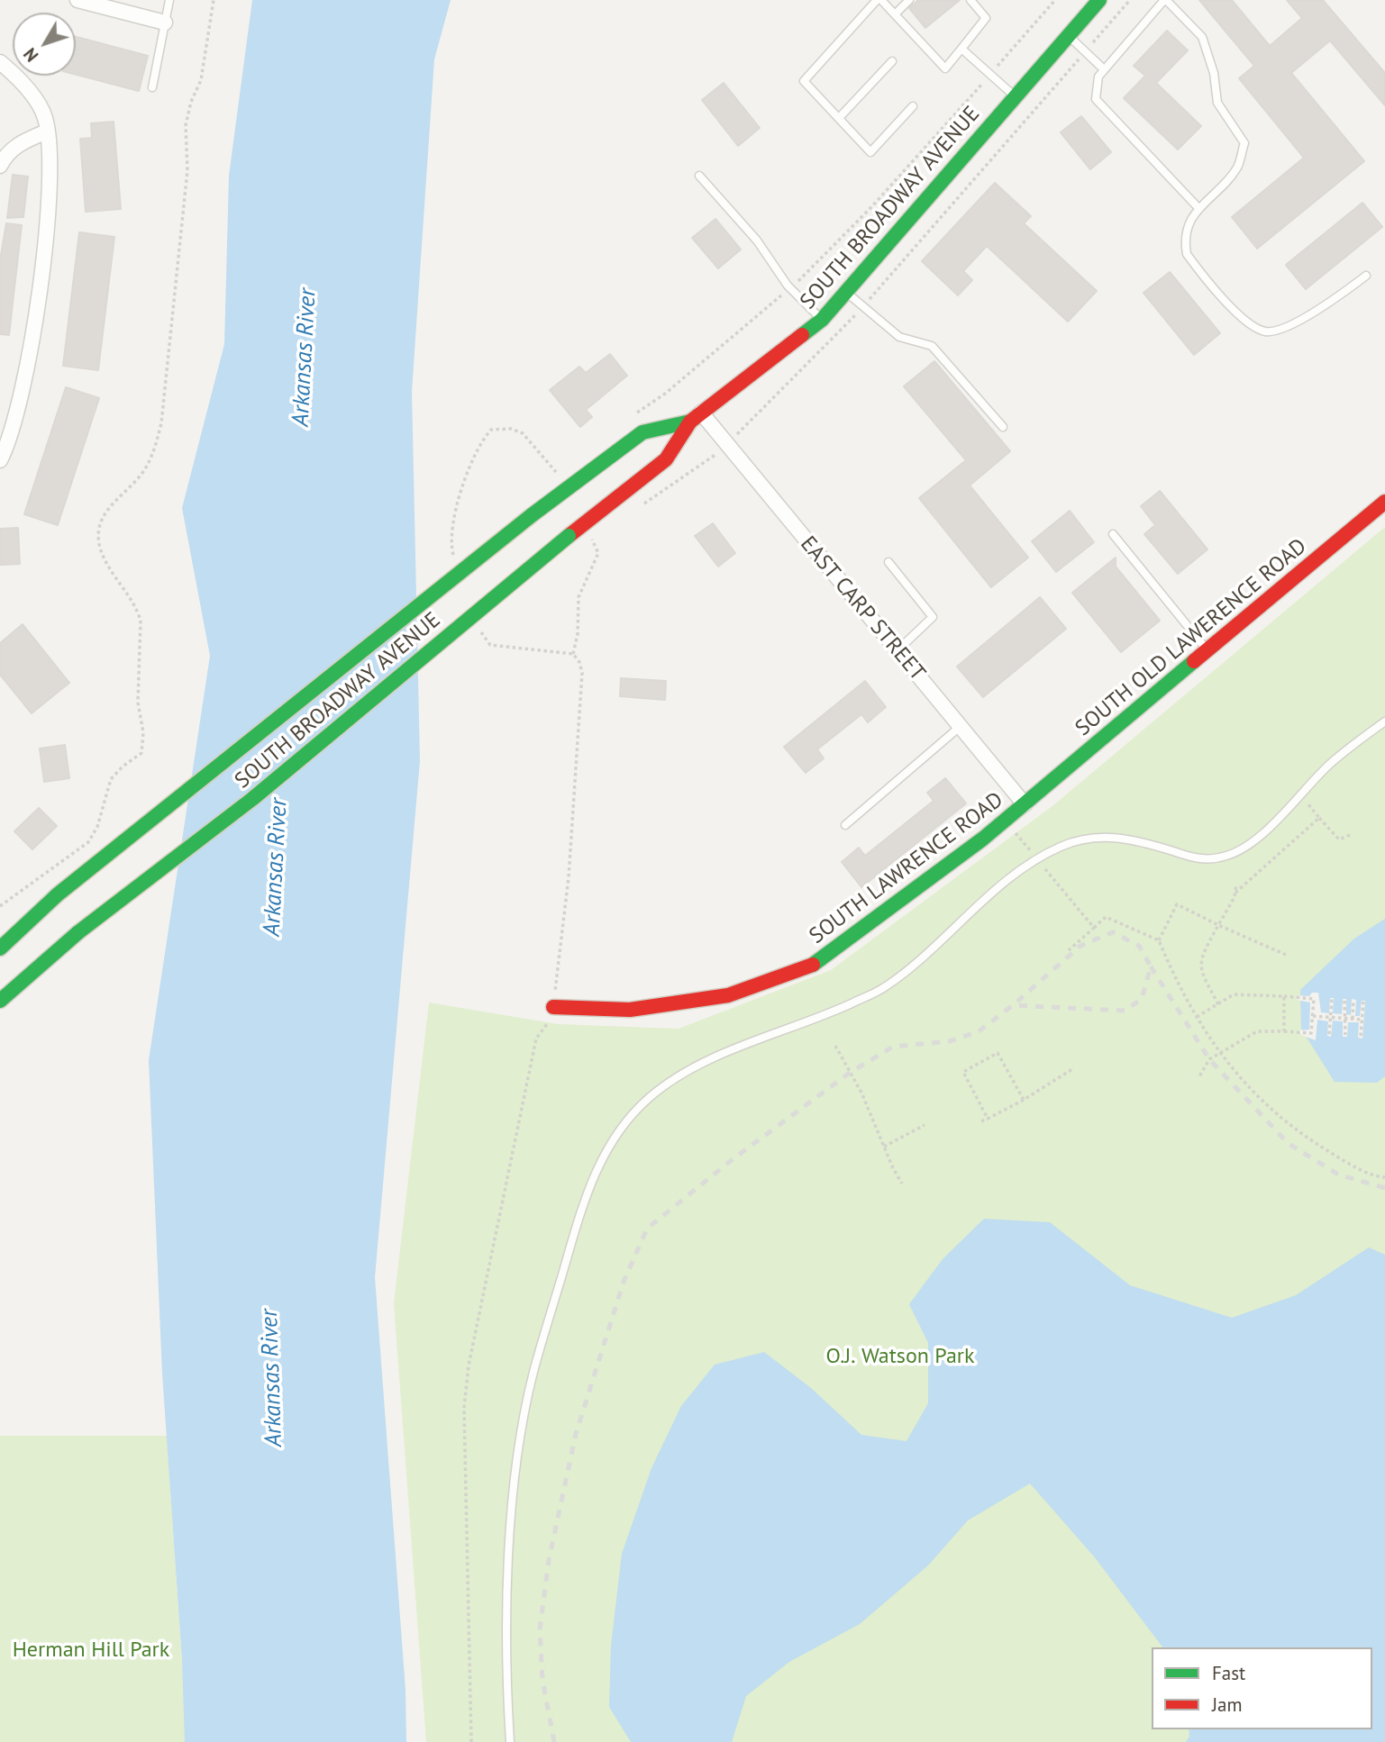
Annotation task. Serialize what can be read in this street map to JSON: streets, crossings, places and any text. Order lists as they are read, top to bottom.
{
  "streets": {
    "main road": ["SOUTH BROADWAY AVENUE", "SOUTH OLD LAWERENCE ROAD", "SOUTH LAWRENCE ROAD"],
    "street": ["EAST CARP STREET"]
  },
  "crossings": [
    ["SOUTH BROADWAY AVENUE", "EAST CARP STREET"],
    ["EAST CARP STREET", "SOUTH OLD LAWERENCE ROAD"],
    ["EAST CARP STREET", "SOUTH LAWRENCE ROAD"],
    ["SOUTH OLD LAWERENCE ROAD", "SOUTH LAWRENCE ROAD"]
  ],
  "water": ["Arkansas River"],
  "parks": ["O.J. Watson Park", "Herman Hill Park"],
  "legend": ["Fast", "Jam"],
  "north": "bottom left"
}
